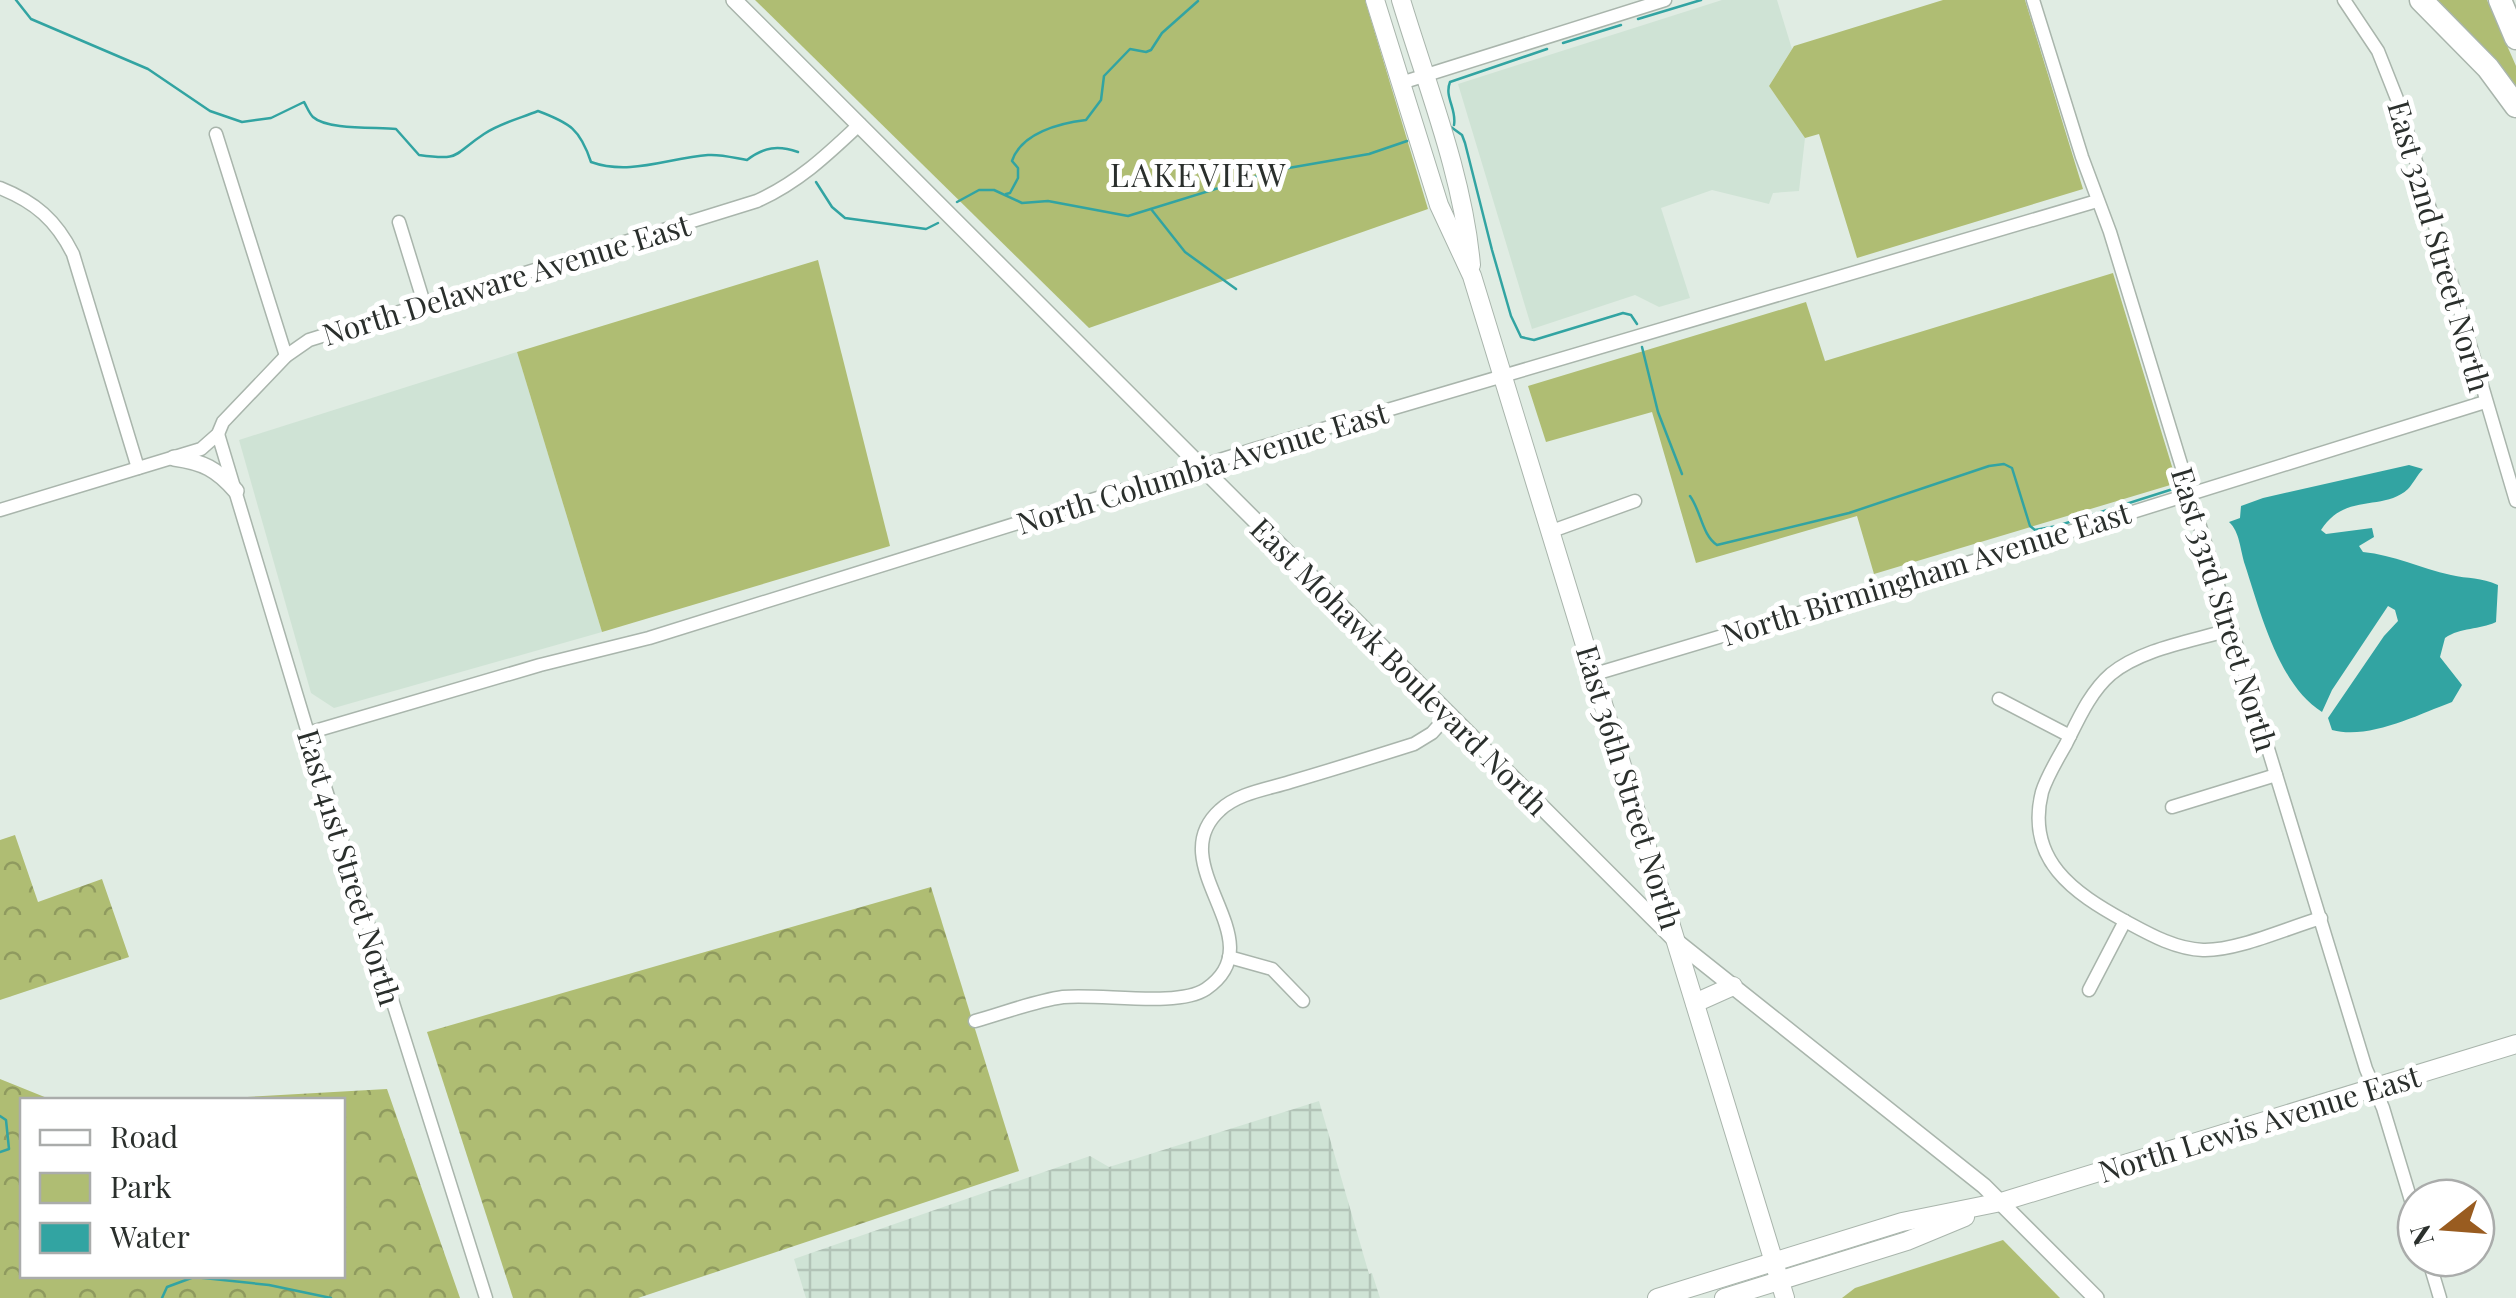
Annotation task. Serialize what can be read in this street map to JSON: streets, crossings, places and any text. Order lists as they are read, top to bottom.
{
  "streets": {
    "main road": ["East 36th Street North", "North Lewis Avenue East"],
    "street": [
      "East 32nd Street North",
      "North Delaware Avenue East",
      "North Columbia Avenue East",
      "North Birmingham Avenue East",
      "East 33rd Street North",
      "East Mohawk Boulevard North",
      "East 41st Street North"
    ]
  },
  "crossings": [
    ["East 32nd Street North", "North Birmingham Avenue East"],
    ["North Delaware Avenue East", "East Mohawk Boulevard North"],
    ["North Delaware Avenue East", "East 41st Street North"],
    ["North Columbia Avenue East", "East 33rd Street North"],
    ["North Columbia Avenue East", "East Mohawk Boulevard North"],
    ["North Columbia Avenue East", "East 36th Street North"],
    ["North Columbia Avenue East", "East 41st Street North"],
    ["North Birmingham Avenue East", "East 33rd Street North"],
    ["North Birmingham Avenue East", "East 36th Street North"],
    ["East 33rd Street North", "North Lewis Avenue East"],
    ["East Mohawk Boulevard North", "East 36th Street North"],
    ["East Mohawk Boulevard North", "North Lewis Avenue East"],
    ["East 36th Street North", "North Lewis Avenue East"]
  ],
  "districts": ["LAKEVIEW"],
  "legend": ["Road", "Park", "Water"],
  "north": "left"
}
